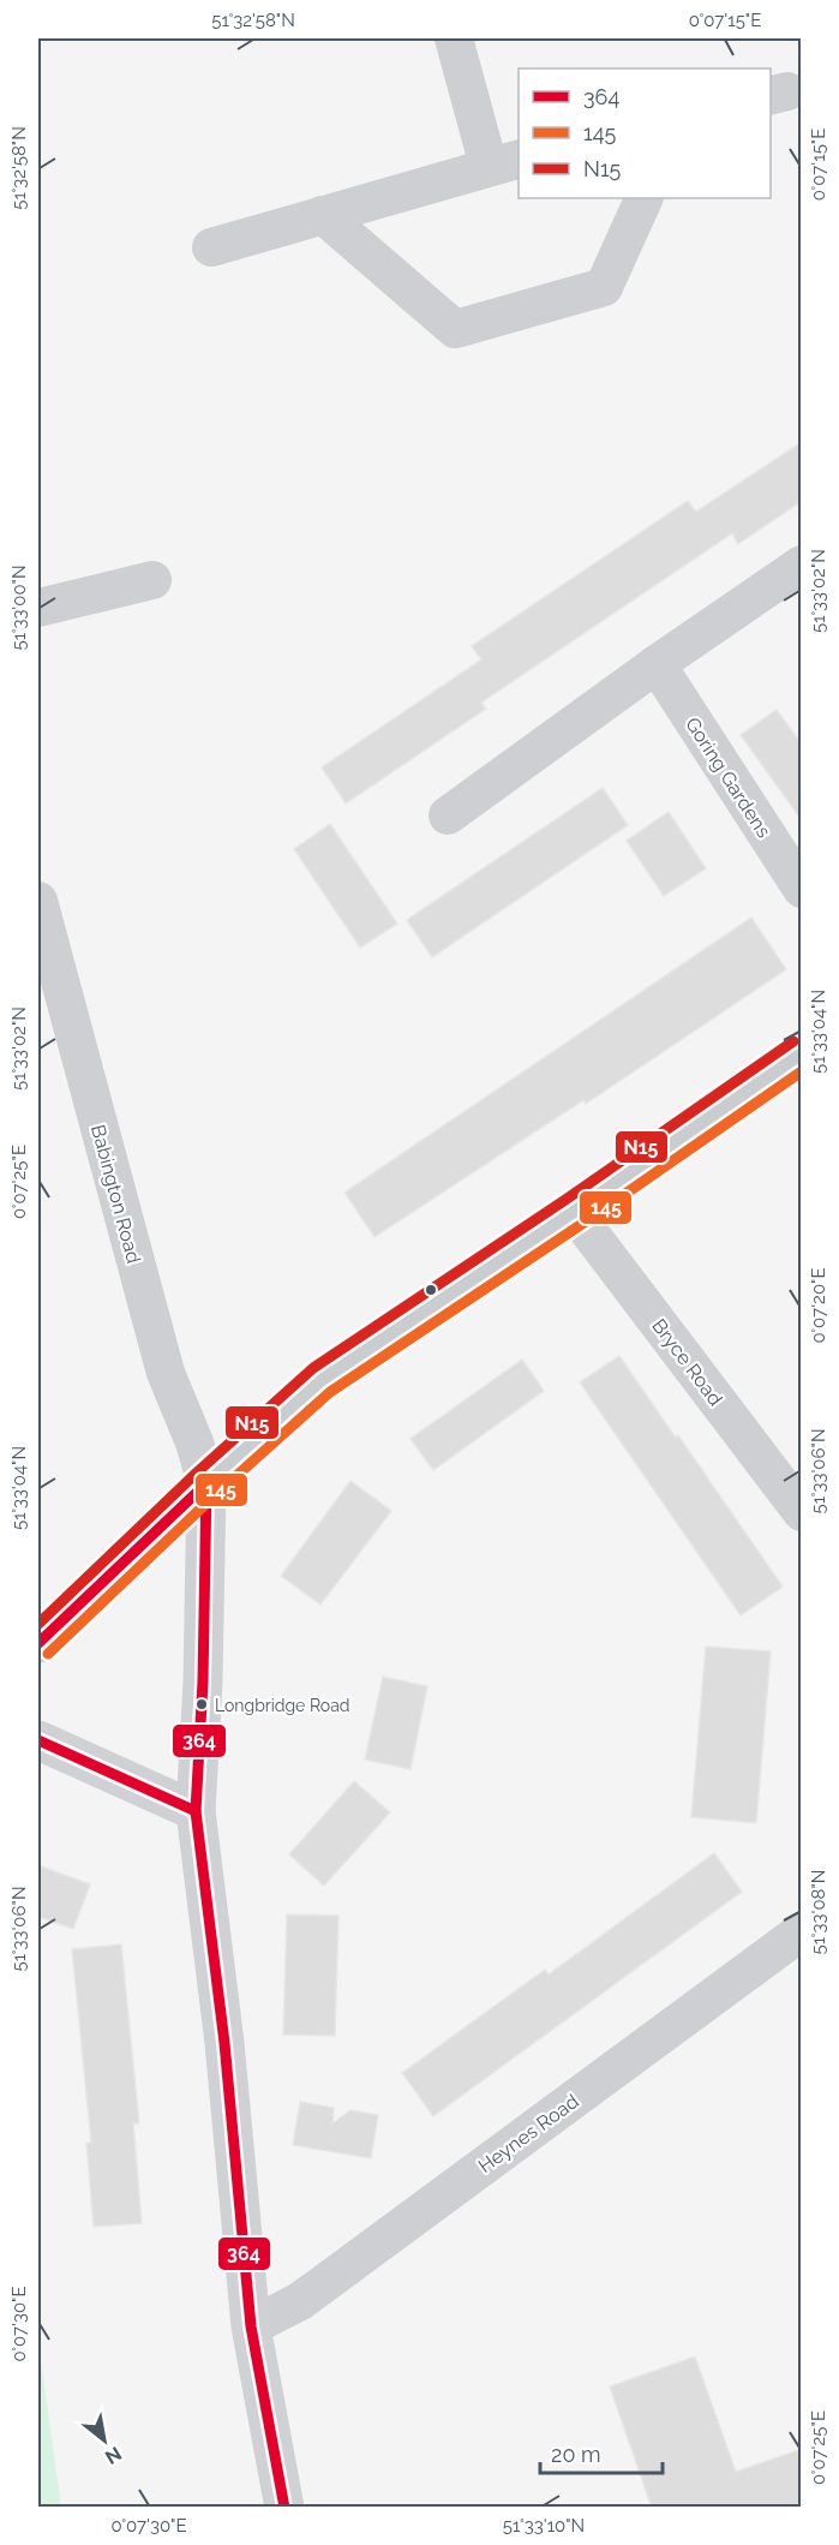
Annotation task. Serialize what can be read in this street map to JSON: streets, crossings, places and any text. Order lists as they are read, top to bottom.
{
  "streets": {
    "street": [
      "Goring Gardens",
      "Babington Road",
      "Bryce Road",
      "Heynes Road"
    ]
  },
  "places": ["Longbridge Road"],
  "lines": ["transit line N15", "transit line 145", "transit line 364"],
  "legend": ["364", "145", "N15"],
  "scale_bar": "20 m",
  "north": "bottom right",
  "coordinates": [
    "51°32'58\"N",
    "0°07'15\"E",
    "51°33'02\"N",
    "51°33'00\"N",
    "51°33'04\"N",
    "0°07'25\"E",
    "0°07'20\"E",
    "51°33'06\"N",
    "51°33'08\"N",
    "0°07'30\"E",
    "51°33'10\"N"
  ]
}
